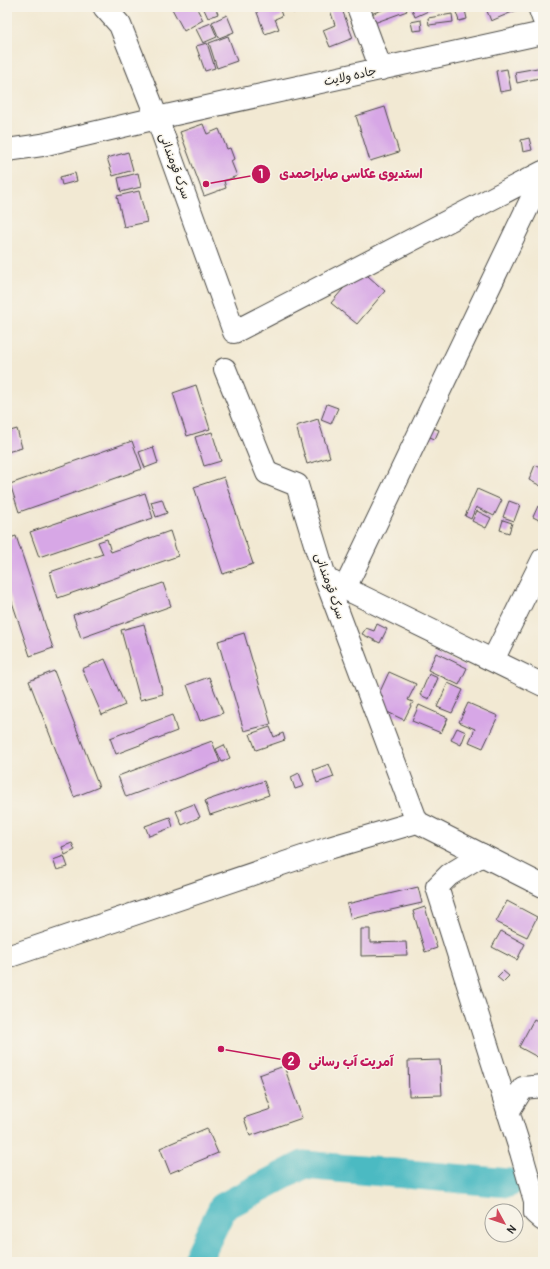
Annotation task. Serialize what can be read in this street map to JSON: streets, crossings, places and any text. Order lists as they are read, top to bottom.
{
  "streets": {
    "street": ["جاده ولایت", "سرک قومندانی"]
  },
  "crossings": [
    ["جاده ولایت", "سرک قومندانی"]
  ],
  "places": ["استدیوی عکاسی صابراحمدی", "آمریت آب رسانی"],
  "north": "bottom right"
}
